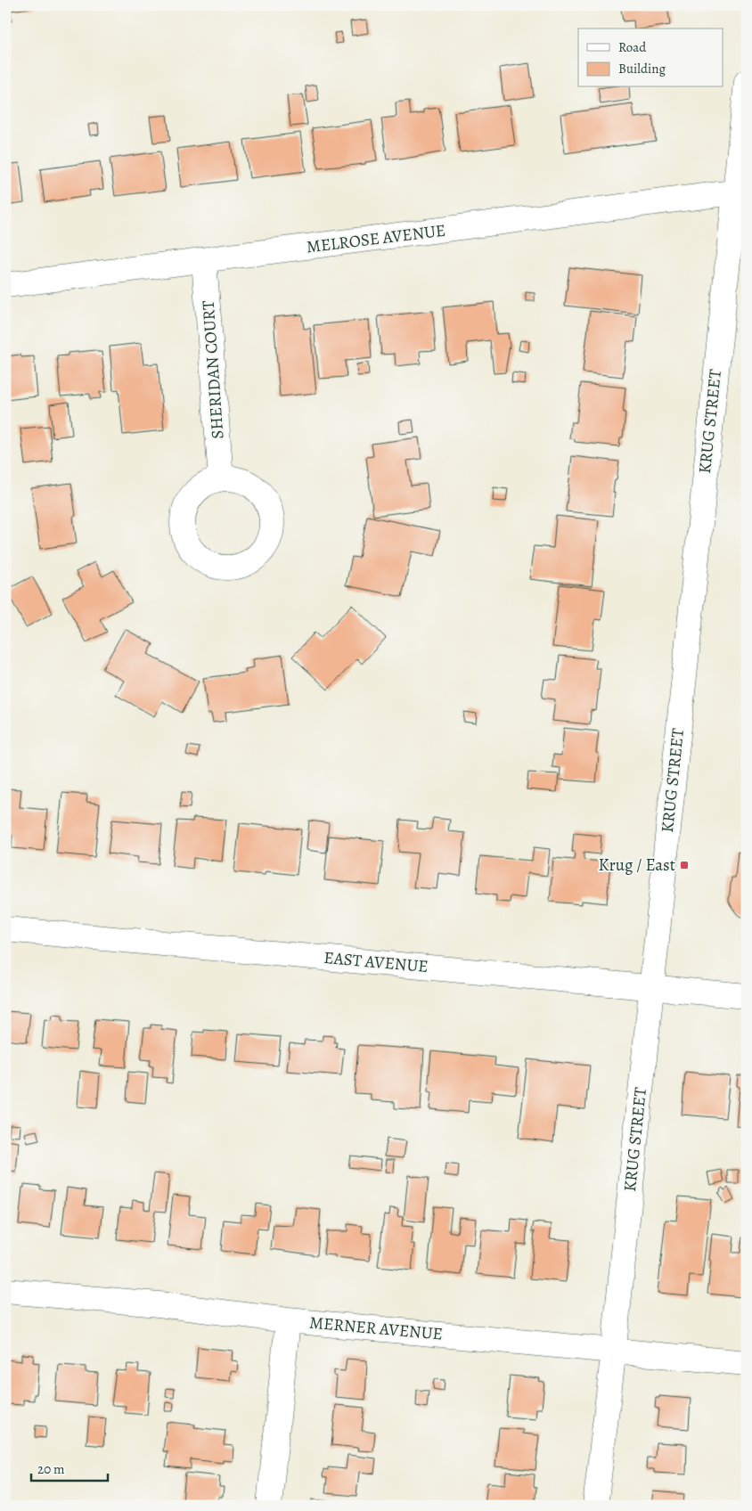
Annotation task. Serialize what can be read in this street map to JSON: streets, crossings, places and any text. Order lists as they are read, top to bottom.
{
  "streets": {
    "street": [
      "MELROSE AVENUE",
      "SHERIDAN COURT",
      "KRUG STREET",
      "EAST AVENUE",
      "MERNER AVENUE"
    ]
  },
  "crossings": [
    ["MELROSE AVENUE", "SHERIDAN COURT"],
    ["MELROSE AVENUE", "KRUG STREET"],
    ["KRUG STREET", "EAST AVENUE"],
    ["KRUG STREET", "MERNER AVENUE"]
  ],
  "places": {
    "transit": ["Krug / East"]
  },
  "legend": ["Road", "Building"],
  "scale_bar": "20 m"
}
